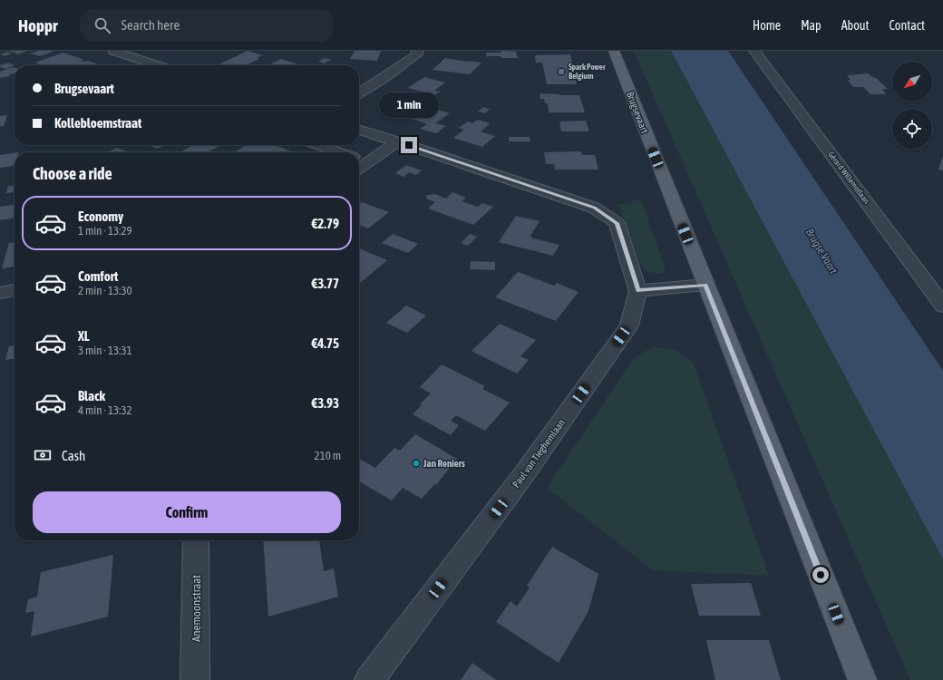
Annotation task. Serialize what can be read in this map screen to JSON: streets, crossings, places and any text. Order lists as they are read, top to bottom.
{
  "streets": {
    "main road": ["Brugsevaart"],
    "street": ["Gérard Willemotlaan", "Paul van Tieghemlaan", "Anemoonstraat"]
  },
  "water": ["Brugse Vaart"],
  "places": ["Spark Power Belgium", "Jan Reniers"],
  "north": "bottom left",
  "page": {
    "header": "Hoppr",
    "search": "Search here",
    "nav": [
      "Home",
      "Map",
      "About",
      "Contact"
    ],
    "banner": ["Brugsevaart", "Kollebloemstraat"],
    "bubble": "1 min",
    "heading": "Choose a ride",
    "list": [
      {
        "name": "Economy",
        "note": "1 min · 13:29",
        "value": "€2.79"
      },
      {
        "name": "Comfort",
        "note": "2 min · 13:30",
        "value": "€3.77"
      },
      {
        "name": "XL",
        "note": "3 min · 13:31",
        "value": "€4.75"
      },
      {
        "name": "Black",
        "note": "4 min · 13:32",
        "value": "€3.93"
      }
    ],
    "pay": ["Cash", "210 m"],
    "buttons": "Confirm"
  }
}
